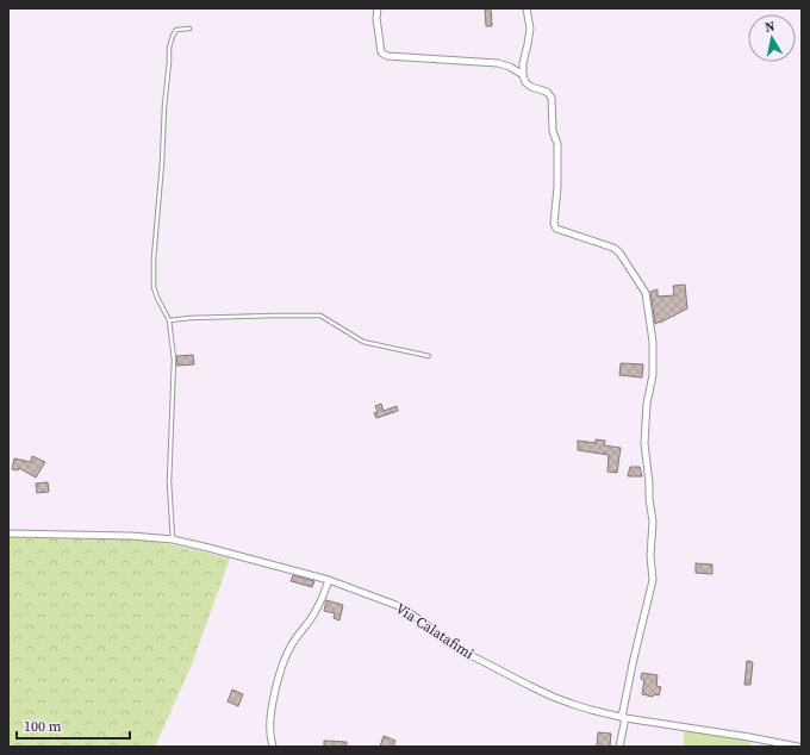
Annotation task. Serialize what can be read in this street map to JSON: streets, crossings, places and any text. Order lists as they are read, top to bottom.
{
  "streets": {
    "street": ["Via Calatafimi"]
  },
  "scale_bar": "100 m",
  "north": "top"
}
